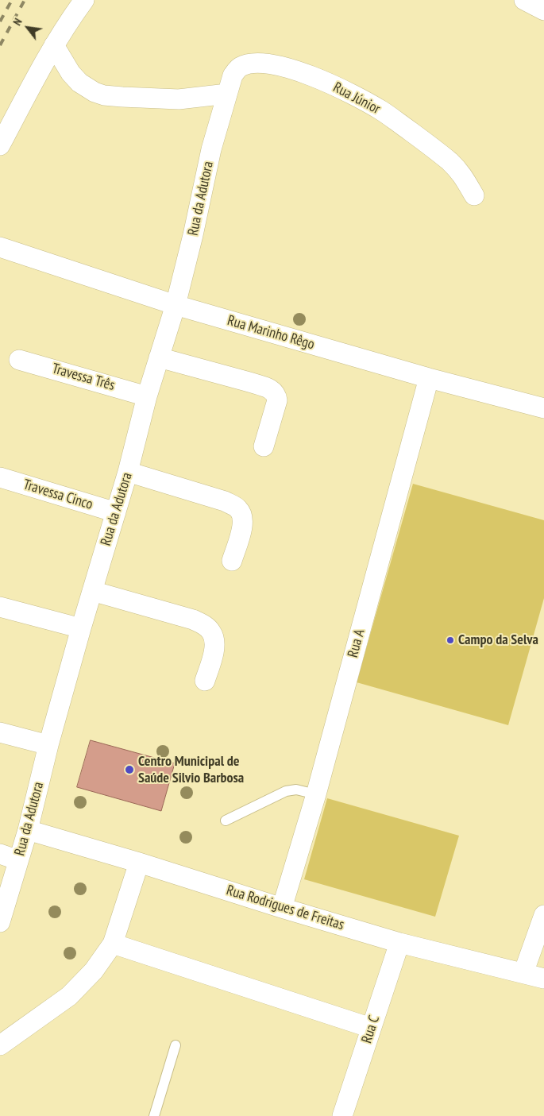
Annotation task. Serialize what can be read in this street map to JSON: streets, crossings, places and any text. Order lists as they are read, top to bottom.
{
  "streets": {
    "street": [
      "Rua Júnior",
      "Rua da Adutora",
      "Rua Marinho Rêgo",
      "Travessa Três",
      "Travessa Cinco",
      "Rua A",
      "Rua Rodrigues de Freitas",
      "Rua C"
    ]
  },
  "crossings": [
    ["Rua Júnior", "Rua da Adutora"],
    ["Rua da Adutora", "Rua Marinho Rêgo"],
    ["Rua da Adutora", "Travessa Três"],
    ["Rua da Adutora", "Travessa Cinco"],
    ["Rua da Adutora", "Rua Rodrigues de Freitas"],
    ["Rua Marinho Rêgo", "Rua A"],
    ["Rua A", "Rua Rodrigues de Freitas"],
    ["Rua Rodrigues de Freitas", "Rua C"]
  ],
  "places": ["Campo da Selva", "Centro Municipal de Saúde Silvio Barbosa"],
  "north": "top left"
}
